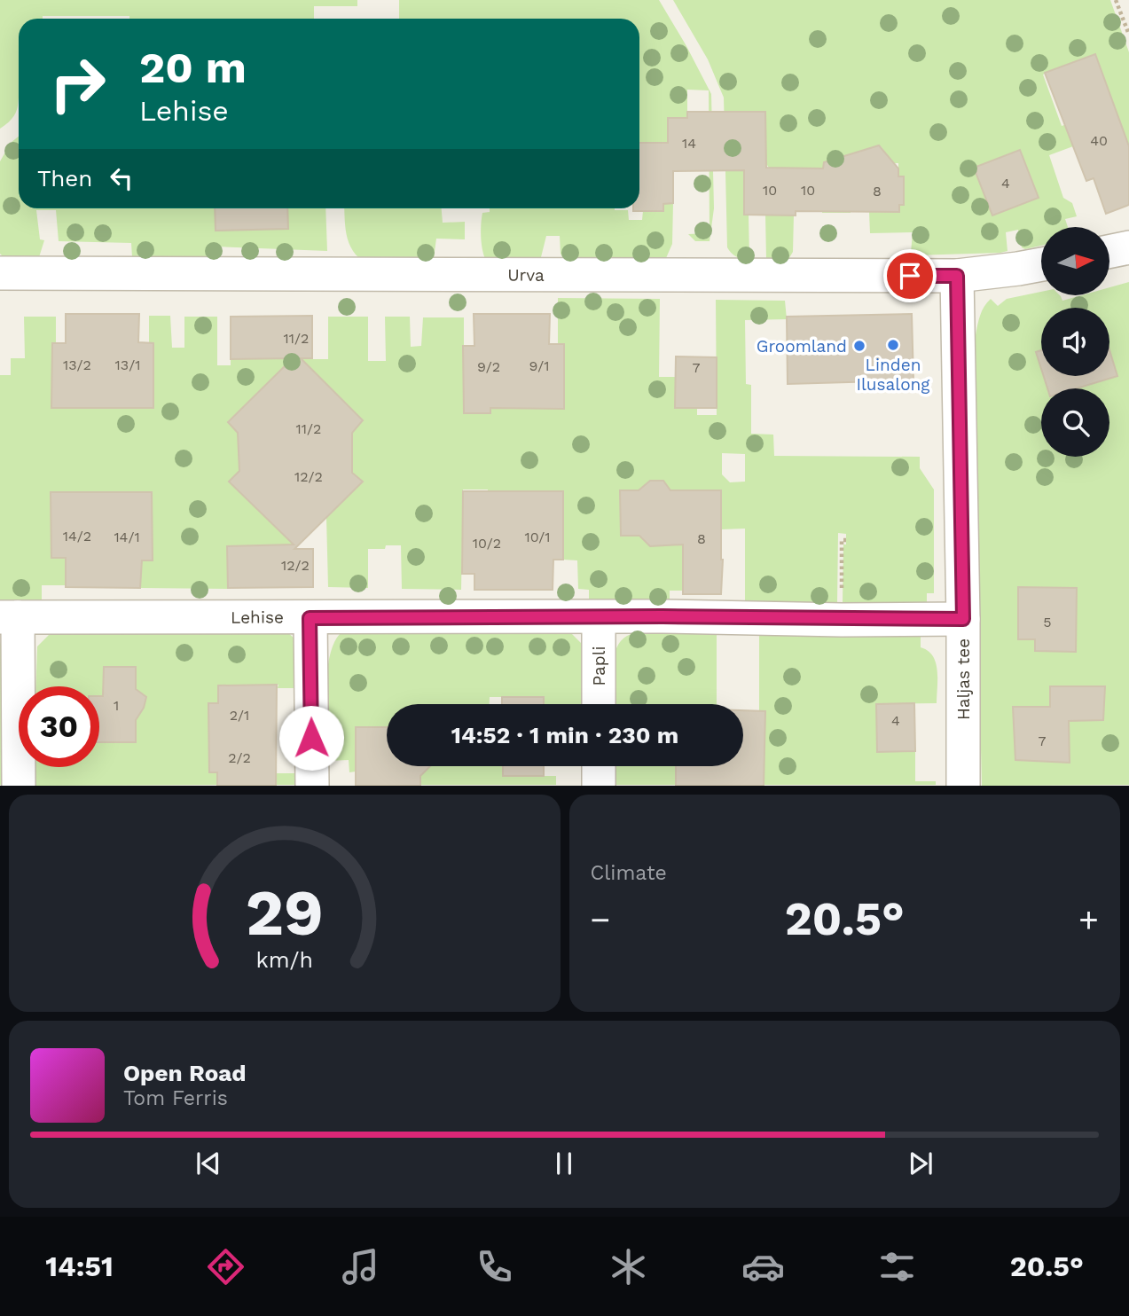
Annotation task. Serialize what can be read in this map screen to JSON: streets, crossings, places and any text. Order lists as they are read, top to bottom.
{
  "streets": {
    "street": [
      "Urva",
      "Lehise",
      "Papli",
      "Haljas tee"
    ]
  },
  "crossings": [
    ["Urva", "Haljas tee"],
    ["Lehise", "Papli"],
    ["Lehise", "Haljas tee"]
  ],
  "places": ["Linden Ilusalong", "Groomland"],
  "house_numbers": [
    "40",
    "14",
    "4",
    "10",
    "10",
    "8",
    "11/2",
    "13/2",
    "13/1",
    "9/1",
    "9/2",
    "7",
    "11/2",
    "12/2",
    "14/2",
    "14/1",
    "10/1",
    "8",
    "10/2",
    "12/2",
    "5",
    "1",
    "2/1",
    "4",
    "7",
    "2/2"
  ],
  "north": "right",
  "page": {
    "turn": ["20 m", "Lehise"],
    "then": "Then",
    "limit": "30",
    "trip": "14:52 · 1 min · 230 m",
    "tile": "Climate",
    "heat": ["−", "20.5°", "+"],
    "song": ["Open Road", "Tom Ferris"],
    "tabs": ["14:51", "20.5°"],
    "gauge": ["29", "km/h"]
  }
}
